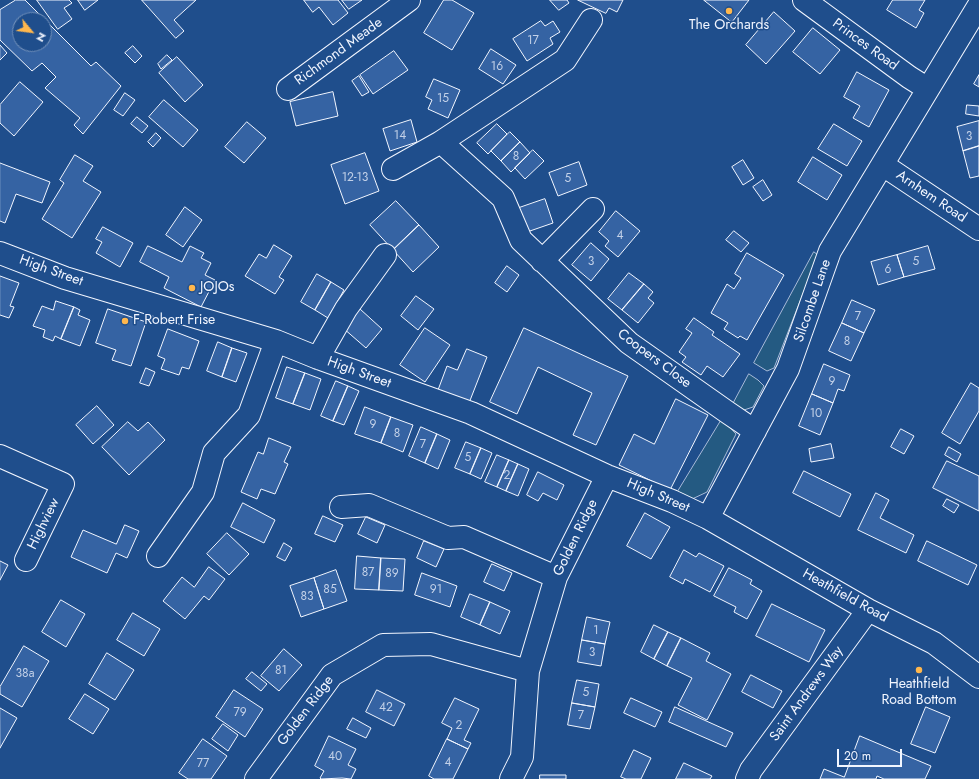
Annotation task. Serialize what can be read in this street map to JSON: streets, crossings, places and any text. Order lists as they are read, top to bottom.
{
  "streets": {
    "street": [
      "Princes Road",
      "Richmond Meade",
      "Arnhem Road",
      "High Street",
      "Silcombe Lane",
      "Coopers Close",
      "Highview",
      "Golden Ridge",
      "Heathfield Road",
      "Saint Andrews Way"
    ]
  },
  "crossings": [
    ["Princes Road", "Silcombe Lane"],
    ["Arnhem Road", "Silcombe Lane"],
    ["High Street", "Silcombe Lane"],
    ["High Street", "Golden Ridge"],
    ["High Street", "Heathfield Road"],
    ["Silcombe Lane", "Coopers Close"],
    ["Silcombe Lane", "Heathfield Road"],
    ["Heathfield Road", "Saint Andrews Way"]
  ],
  "places": [
    "The Orchards",
    "JOJOs",
    "F Robert Frise",
    "Heathfield Road Bottom"
  ],
  "house_numbers": [
    "17",
    "16",
    "15",
    "14",
    "3",
    "8",
    "12-13",
    "5",
    "4",
    "3",
    "5",
    "6",
    "7",
    "8",
    "9",
    "10",
    "9",
    "8",
    "7",
    "5",
    "2",
    "87",
    "89",
    "85",
    "91",
    "83",
    "1",
    "3",
    "81",
    "38a",
    "5",
    "42",
    "79",
    "7",
    "2",
    "40",
    "4",
    "77"
  ],
  "scale_bar": "20 m",
  "north": "bottom right"
}
